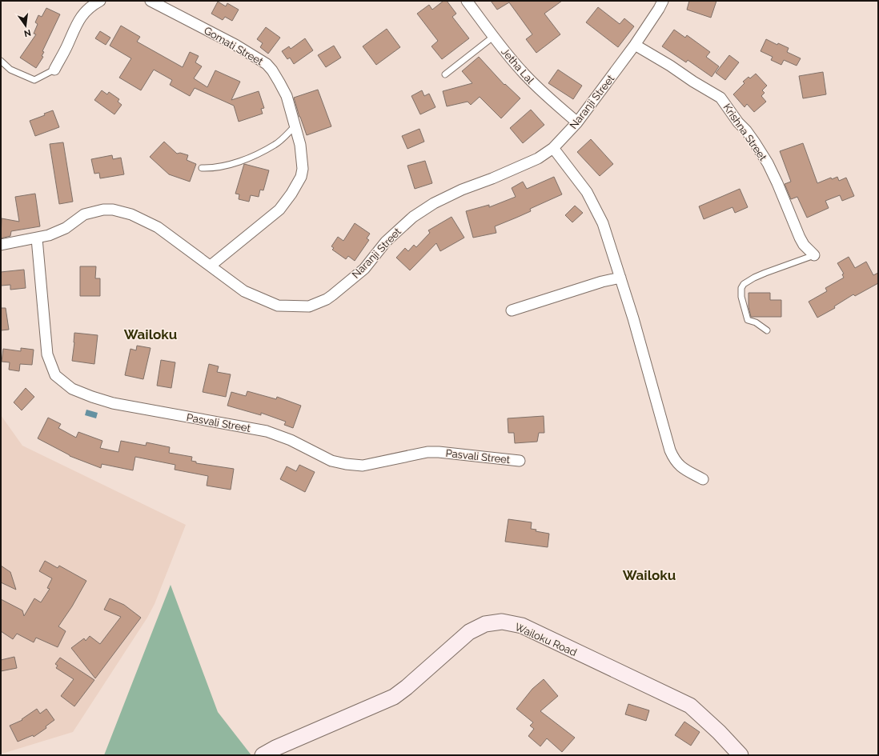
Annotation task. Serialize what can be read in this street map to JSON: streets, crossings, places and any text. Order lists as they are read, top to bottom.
{
  "streets": {
    "street": [
      "Gomati Street",
      "Jetha Lal",
      "Naranji Street",
      "Krishna Street",
      "Pasvali Street",
      "Wailoku Road"
    ]
  },
  "crossings": [
    ["Gomati Street", "Naranji Street"],
    ["Jetha Lal", "Naranji Street"],
    ["Naranji Street", "Krishna Street"],
    ["Naranji Street", "Pasvali Street"]
  ],
  "districts": ["Wailoku", "Wailoku"],
  "north": "bottom"
}
